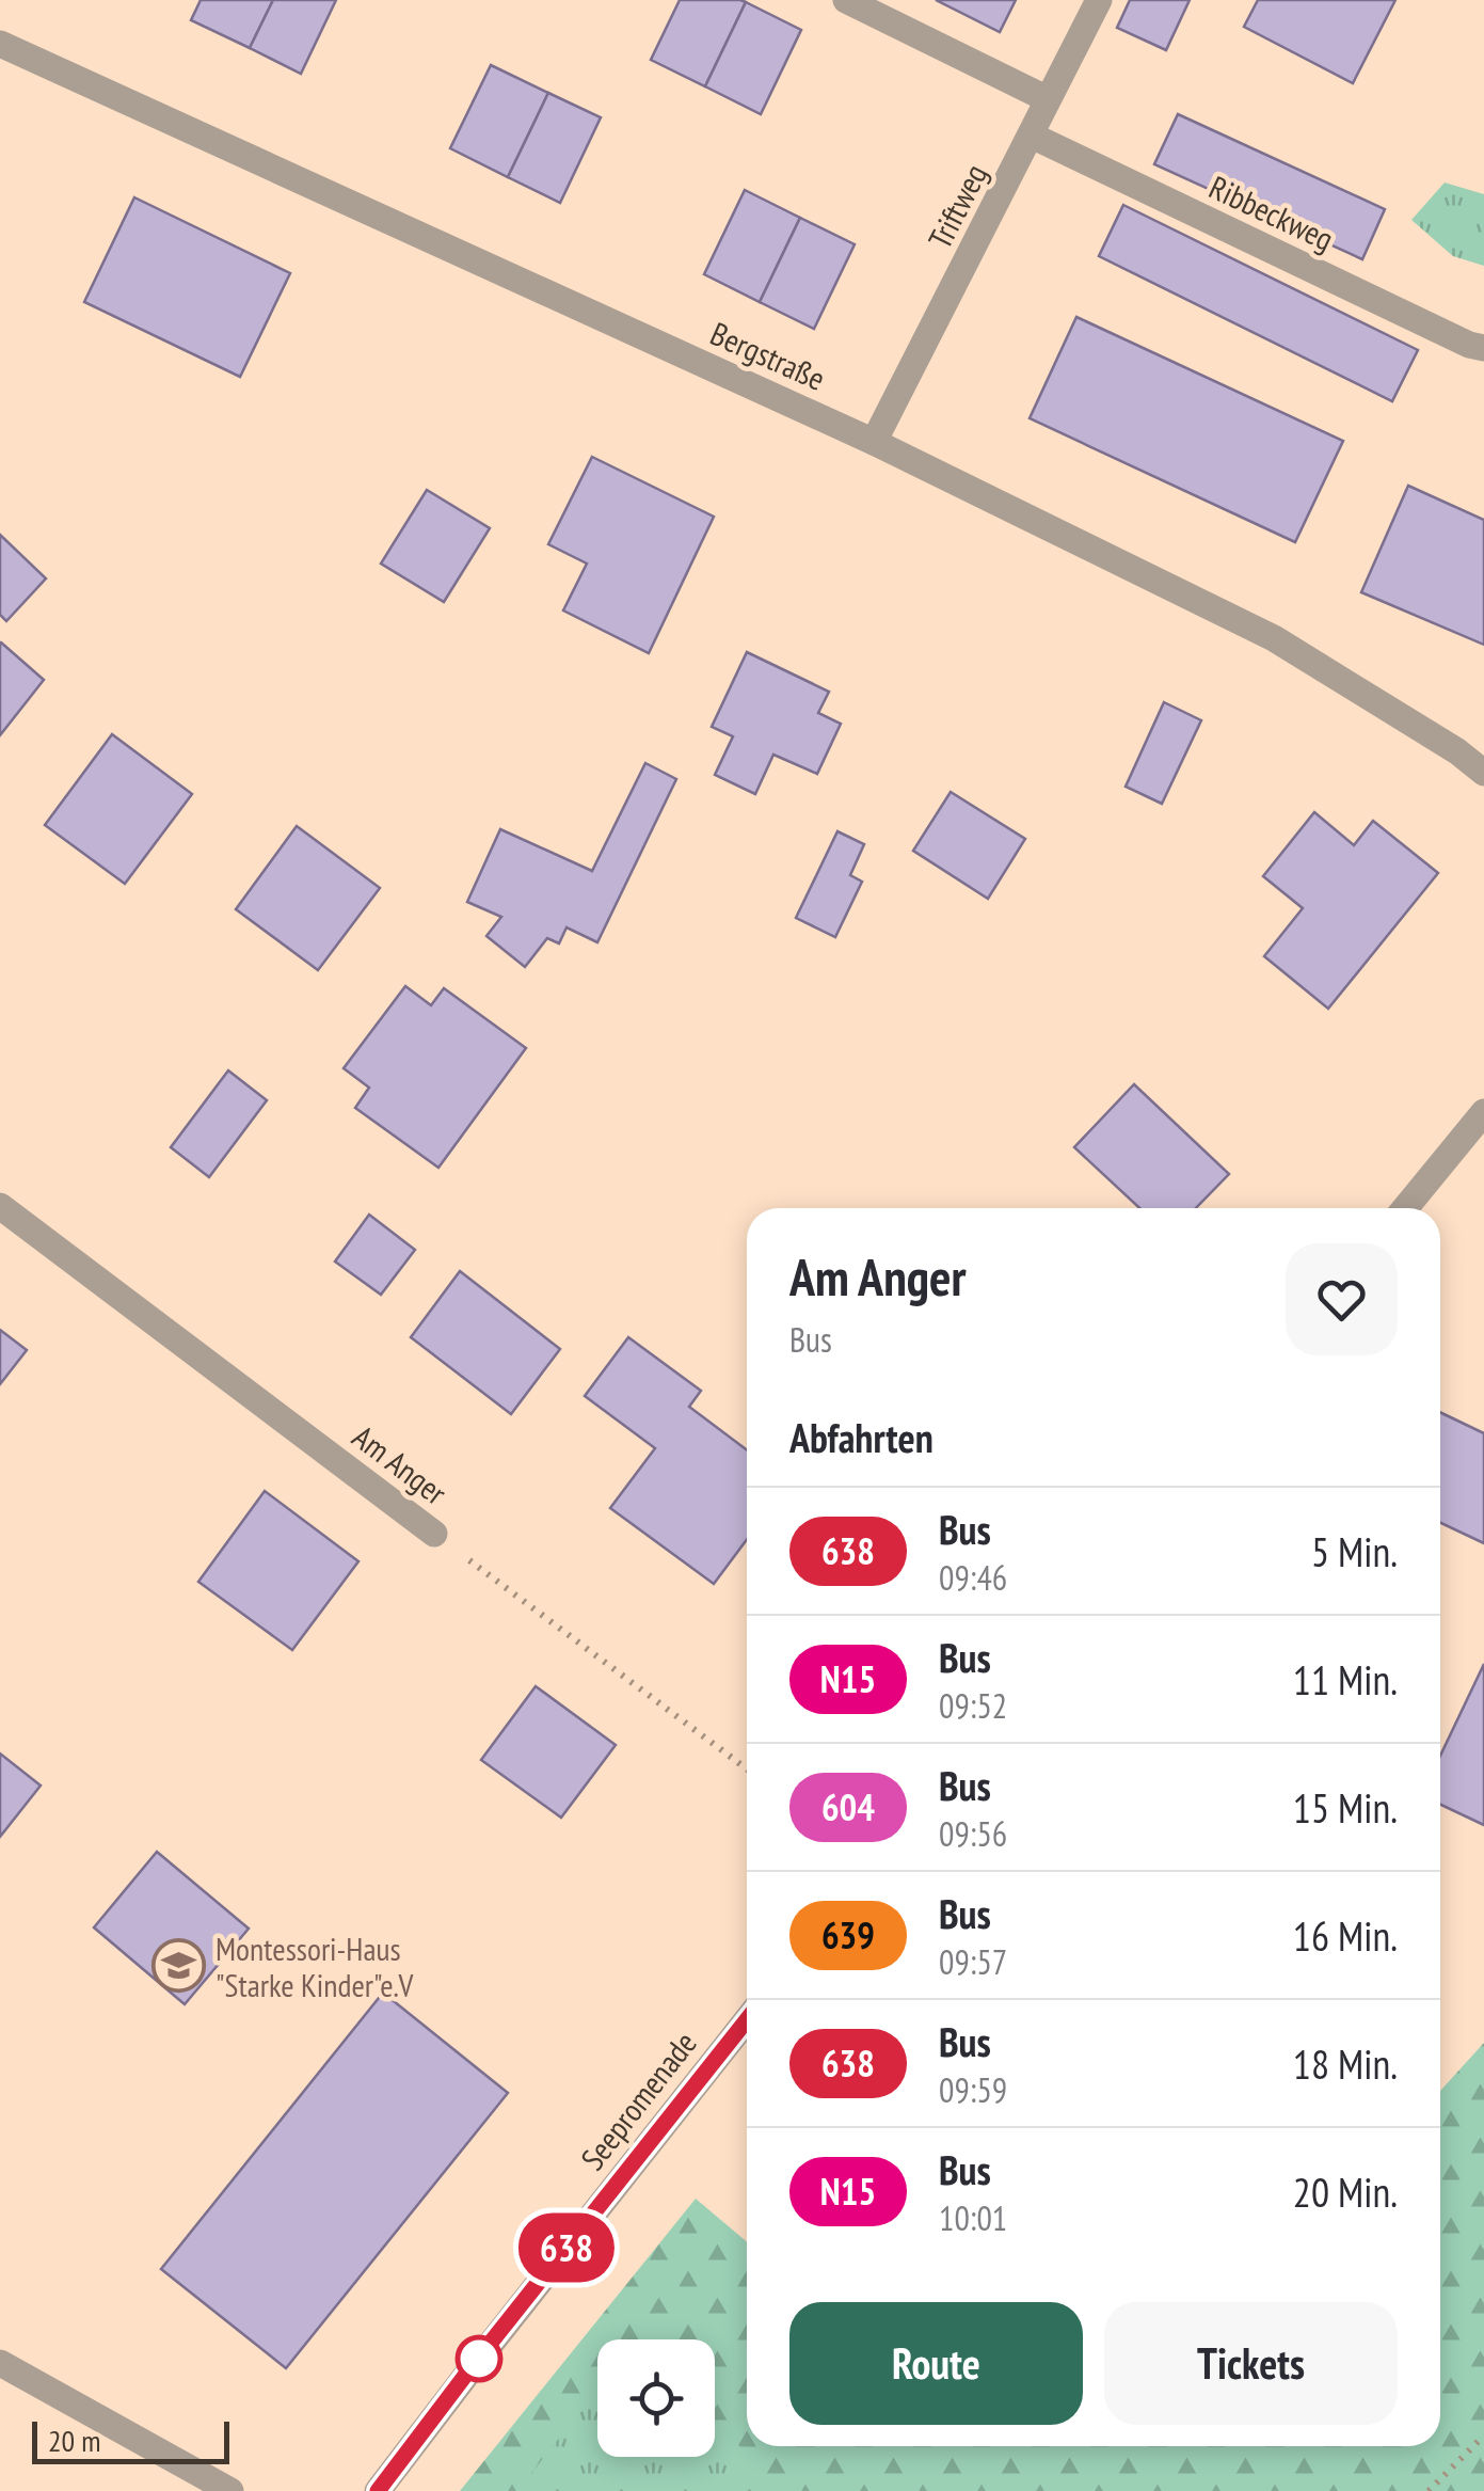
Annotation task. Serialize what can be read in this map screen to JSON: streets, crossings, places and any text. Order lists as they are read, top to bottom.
{
  "streets": {
    "street": [
      "Triftweg",
      "Ribbeckweg",
      "Bergstraße",
      "Am Anger",
      "Seepromenade"
    ]
  },
  "crossings": [
    ["Triftweg", "Ribbeckweg"],
    ["Triftweg", "Bergstraße"]
  ],
  "places": {
    "school or university": ["Montessori-Haus \"Starke Kinder\"e.V"]
  },
  "lines": ["bus line 638"],
  "scale_bar": "20 m",
  "page": {
    "on_map": "638",
    "heading": [
      ["Am Anger", "Bus"],
      "Abfahrten"
    ],
    "list": [
      {
        "mark": "638",
        "name": "Bus",
        "note": "09:46",
        "value": "5 Min."
      },
      {
        "mark": "N15",
        "name": "Bus",
        "note": "09:52",
        "value": "11 Min."
      },
      {
        "mark": "604",
        "name": "Bus",
        "note": "09:56",
        "value": "15 Min."
      },
      {
        "mark": "639",
        "name": "Bus",
        "note": "09:57",
        "value": "16 Min."
      },
      {
        "mark": "638",
        "name": "Bus",
        "note": "09:59",
        "value": "18 Min."
      },
      {
        "mark": "N15",
        "name": "Bus",
        "note": "10:01",
        "value": "20 Min."
      }
    ],
    "buttons": ["Route", "Tickets"],
    "scale": "20 m"
  }
}
